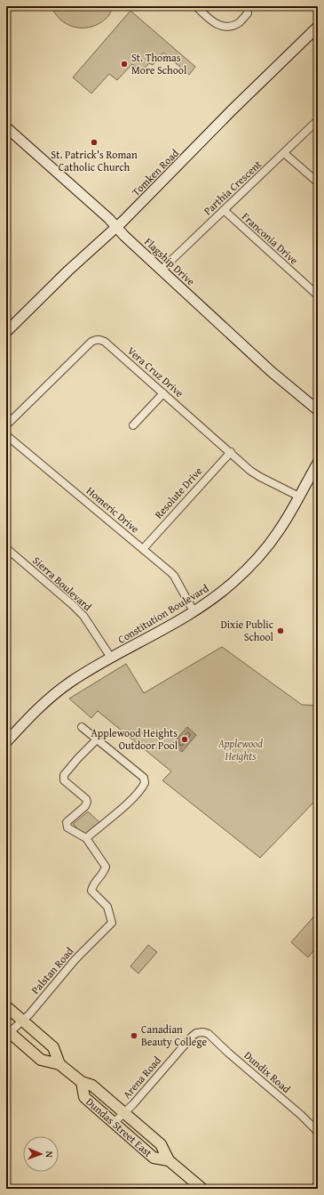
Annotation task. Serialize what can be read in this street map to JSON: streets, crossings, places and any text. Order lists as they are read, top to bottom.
{
  "streets": {
    "main road": ["Dundas Street East"],
    "street": [
      "Tomken Road",
      "Parthia Crescent",
      "Franconia Drive",
      "Flagship Drive",
      "Vera Cruz Drive",
      "Resolute Drive",
      "Homeric Drive",
      "Sierra Boulevard",
      "Constitution Boulevard",
      "Palstan Road",
      "Dundix Road",
      "Arena Road"
    ]
  },
  "crossings": [
    ["Tomken Road", "Flagship Drive"],
    ["Parthia Crescent", "Franconia Drive"],
    ["Parthia Crescent", "Flagship Drive"],
    ["Vera Cruz Drive", "Resolute Drive"],
    ["Vera Cruz Drive", "Constitution Boulevard"],
    ["Resolute Drive", "Homeric Drive"],
    ["Homeric Drive", "Constitution Boulevard"],
    ["Sierra Boulevard", "Constitution Boulevard"],
    ["Palstan Road", "Dundas Street East"],
    ["Dundix Road", "Arena Road"],
    ["Arena Road", "Dundas Street East"]
  ],
  "parks": ["Applewood Heights"],
  "places": [
    "St. Thomas More School",
    "St. Patrick's Roman Catholic Church",
    "Dixie Public School",
    "Applewood Heights Outdoor Pool",
    "Canadian Beauty College"
  ],
  "north": "right"
}
